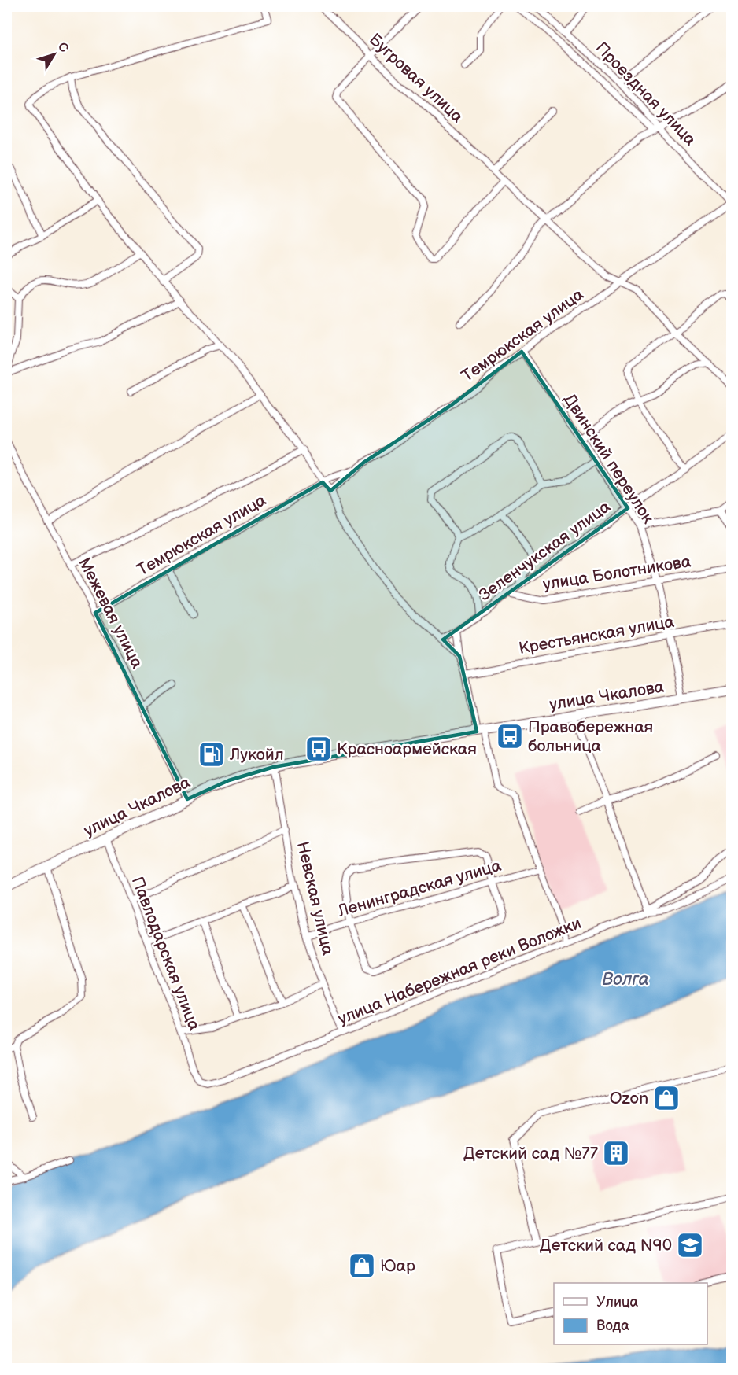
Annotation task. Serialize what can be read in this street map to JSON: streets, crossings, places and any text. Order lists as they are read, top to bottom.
{
  "streets": {
    "main road": ["улица Чкалова"],
    "street": [
      "Бугровая улица",
      "Проездная улица",
      "Темрюкская улица",
      "Двинский переулок",
      "Зеленчукская улица",
      "улица Болотникова",
      "Межевая улица",
      "Крестьянская улица",
      "Ленинградская улица",
      "Невская улица",
      "Павлодарская улица",
      "улица Набережная реки Воложки"
    ]
  },
  "crossings": [
    ["Проездная улица", "Темрюкская улица"],
    ["Темрюкская улица", "Двинский переулок"],
    ["Темрюкская улица", "Межевая улица"],
    ["Двинский переулок", "Зеленчукская улица"],
    ["Двинский переулок", "улица Болотникова"],
    ["Двинский переулок", "Крестьянская улица"],
    ["Двинский переулок", "улица Чкалова"],
    ["Зеленчукская улица", "улица Болотникова"],
    ["Межевая улица", "улица Чкалова"],
    ["улица Чкалова", "Невская улица"],
    ["улица Чкалова", "Павлодарская улица"],
    ["Ленинградская улица", "Невская улица"],
    ["Невская улица", "улица Набережная реки Воложки"],
    ["Павлодарская улица", "улица Набережная реки Воложки"]
  ],
  "water": ["Волга"],
  "places": {
    "bus stop": ["Правобережная больница", "Красноармейская"],
    "fuel station": ["Лукойл"],
    "shop": ["Ozon", "Юар"],
    "building": ["Детский сад №77"],
    "school or university": ["Детский сад N90"]
  },
  "legend": ["Улица", "Вода"],
  "north": "top right"
}
